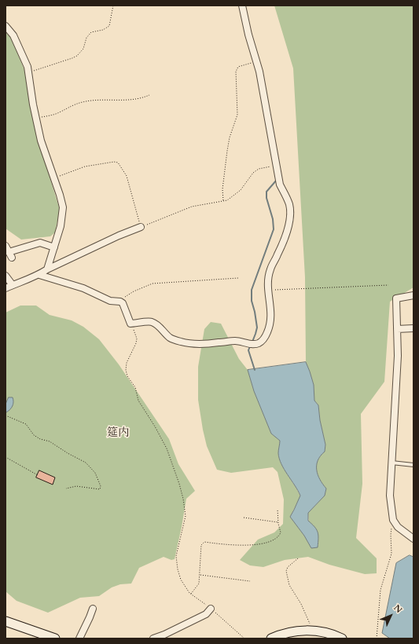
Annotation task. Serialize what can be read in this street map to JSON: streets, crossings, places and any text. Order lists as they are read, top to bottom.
{
  "districts": ["筵内"],
  "north": "top right"
}
